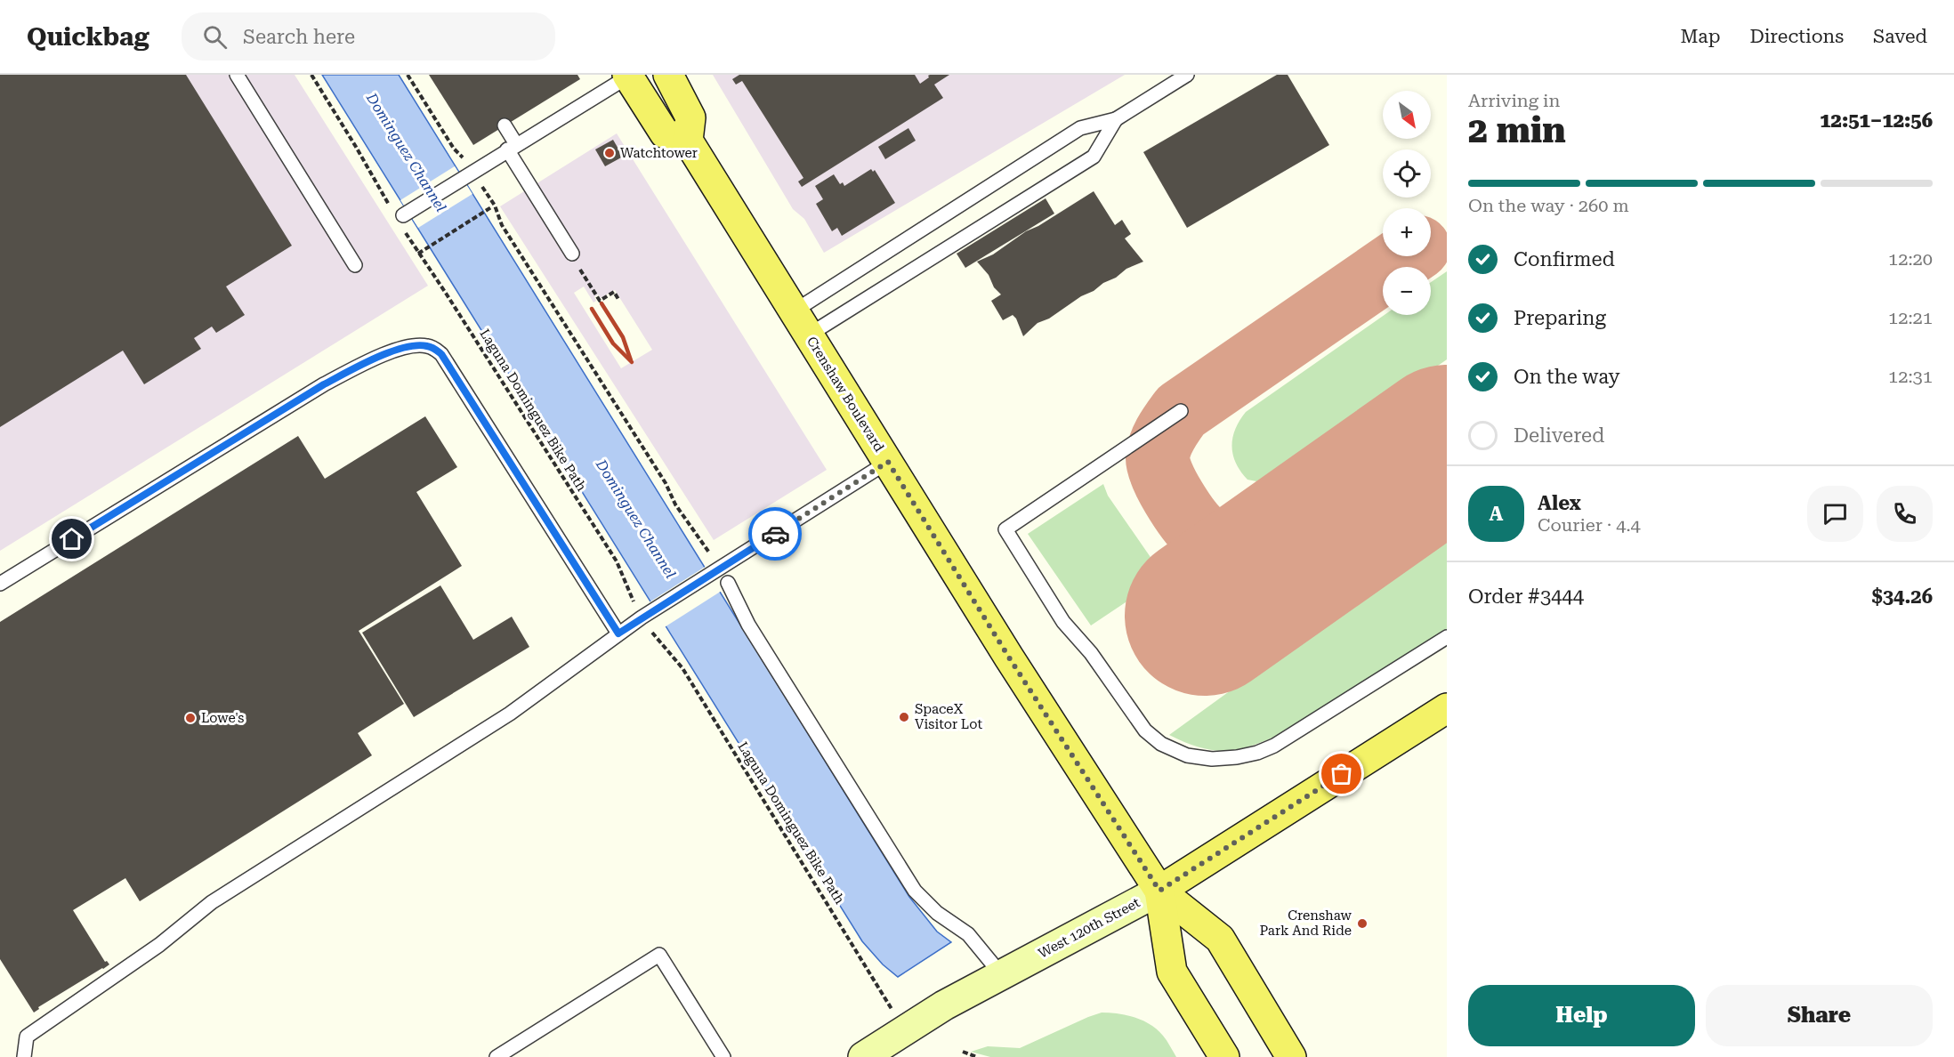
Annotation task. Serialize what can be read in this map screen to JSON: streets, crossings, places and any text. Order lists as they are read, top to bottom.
{
  "streets": {
    "main road": ["Crenshaw Boulevard", "West 120th Street"],
    "path": ["Laguna Dominguez Bike Path"]
  },
  "crossings": [
    ["Crenshaw Boulevard", "West 120th Street"],
    ["Laguna Dominguez Bike Path", "West 120th Street"]
  ],
  "water": ["Dominguez Channel"],
  "places": [
    "Watchtower",
    "SpaceX Visitor Lot",
    "Lowe's",
    "Crenshaw Park And Ride"
  ],
  "north": "bottom right",
  "page": {
    "header": "Quickbag",
    "search": "Search here",
    "nav": ["Map", "Directions", "Saved"],
    "heading": ["2 min", "Arriving in", "12:51–12:56"],
    "panel": [
      "Alex",
      "Courier · 4.4",
      "Order #3444",
      "$34.26"
    ],
    "map_buttons": ["+", "−"],
    "bar": "On the way · 260 m",
    "list": [
      ["Confirmed", "12:20"],
      ["Preparing", "12:21"],
      ["On the way", "12:31"],
      "Delivered"
    ],
    "round": "A",
    "buttons": ["Help", "Share"]
  }
}
